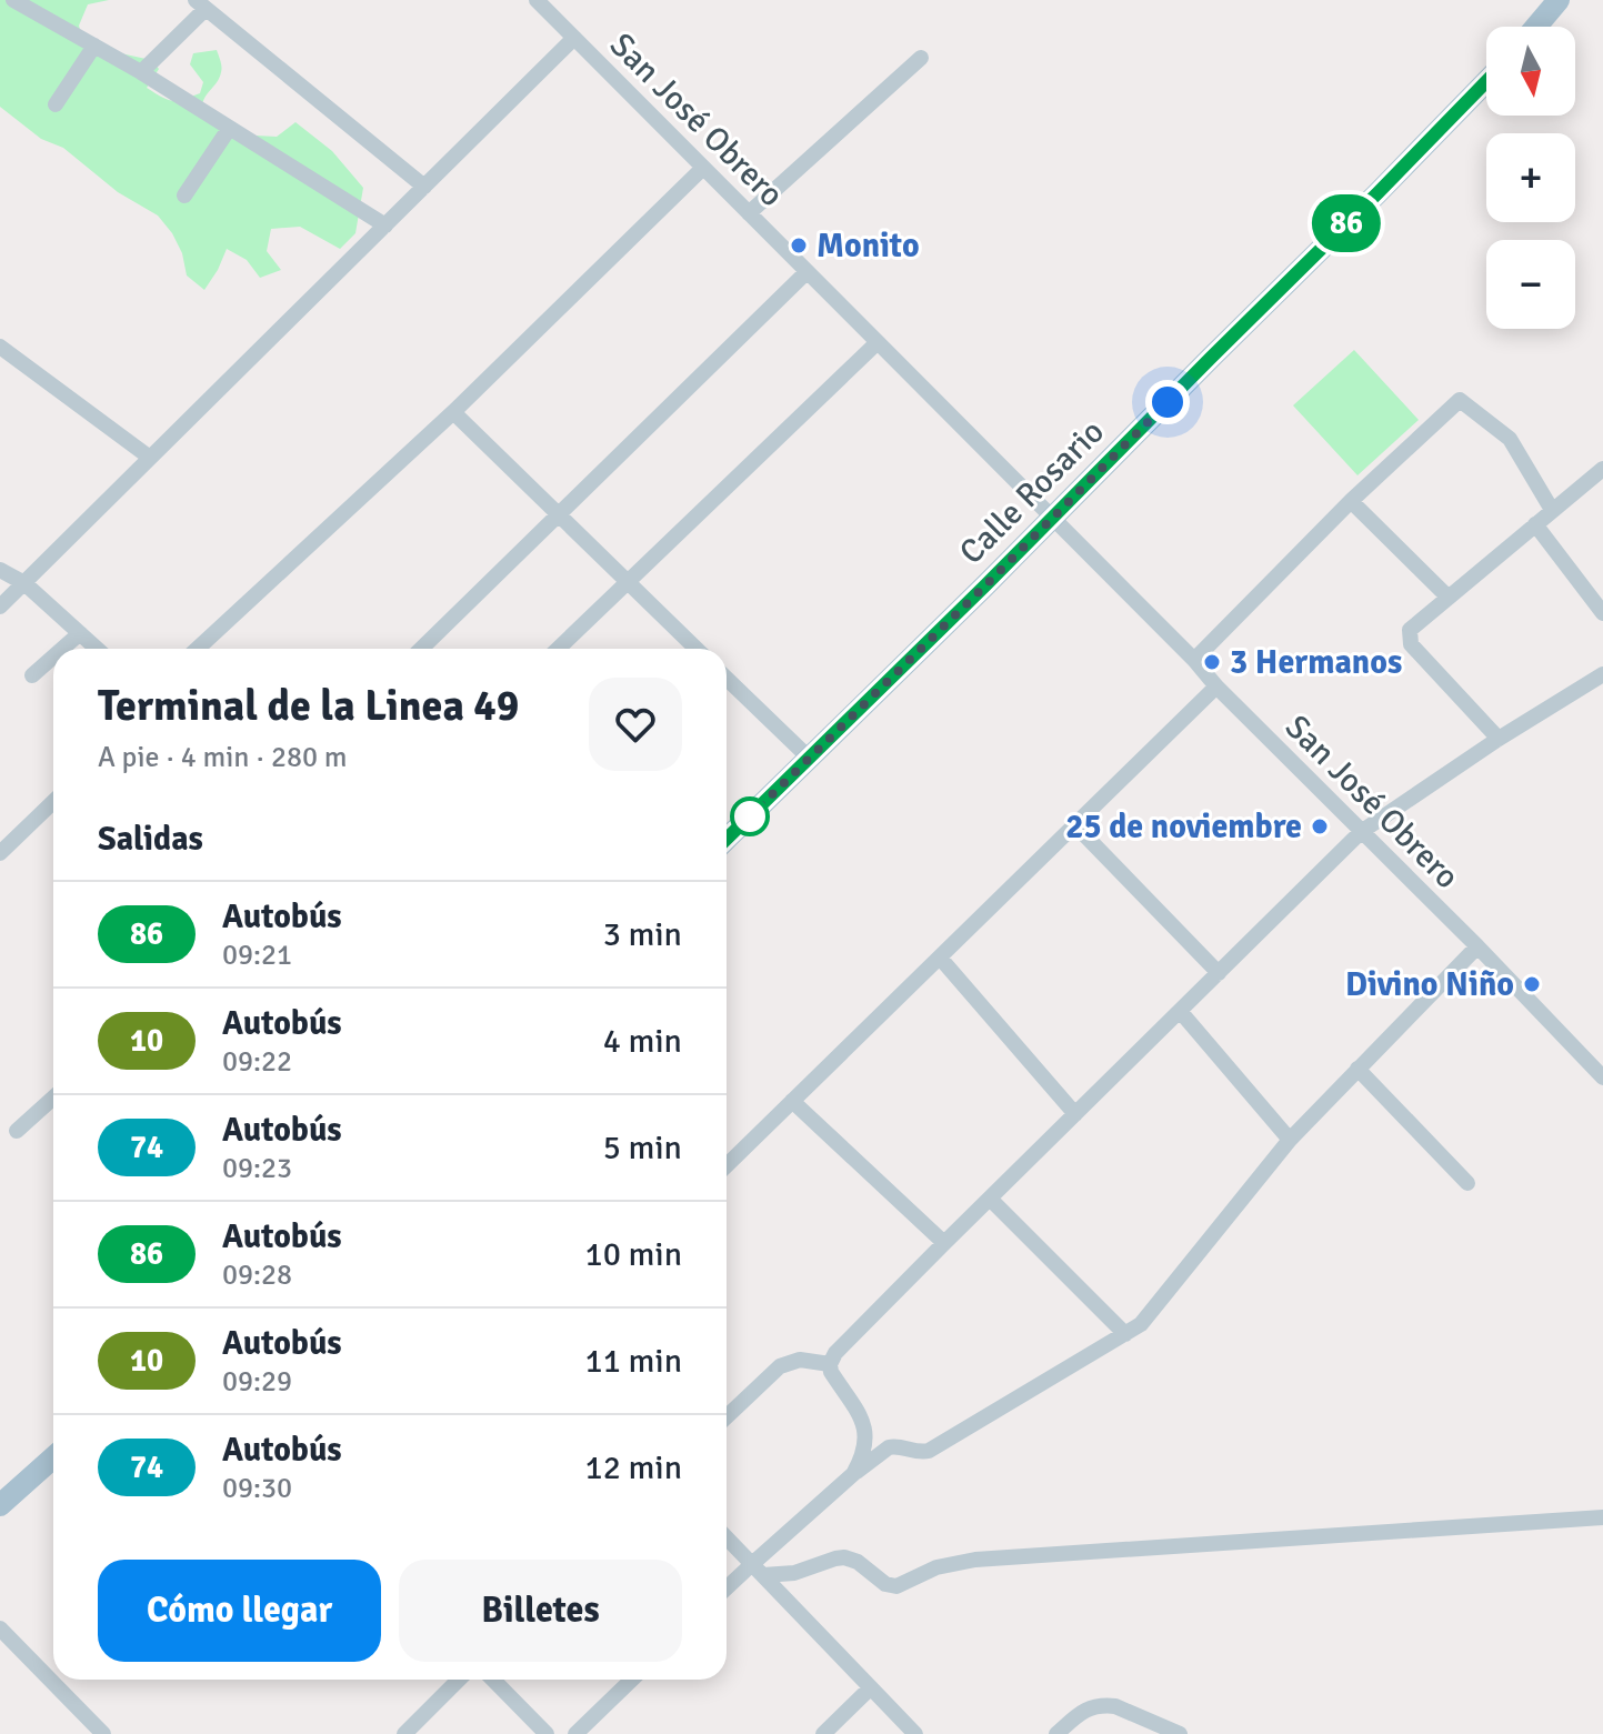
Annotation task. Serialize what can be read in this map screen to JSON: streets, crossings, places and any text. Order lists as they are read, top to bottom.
{
  "streets": {
    "main road": ["Calle Rosario"],
    "street": ["San José Obrero"]
  },
  "crossings": [
    ["San José Obrero", "Calle Rosario"]
  ],
  "places": [
    "Monito",
    "3 Hermanos",
    "25 de noviembre",
    "Divino Niño"
  ],
  "lines": ["bus line 86"],
  "north": "bottom",
  "page": {
    "on_map": "86",
    "map_buttons": ["+", "−"],
    "heading": [
      ["Terminal de la Linea 49", "A pie · 4 min · 280 m"],
      "Salidas"
    ],
    "list": [
      {
        "mark": "86",
        "name": "Autobús",
        "note": "09:21",
        "value": "3 min"
      },
      {
        "mark": "10",
        "name": "Autobús",
        "note": "09:22",
        "value": "4 min"
      },
      {
        "mark": "74",
        "name": "Autobús",
        "note": "09:23",
        "value": "5 min"
      },
      {
        "mark": "86",
        "name": "Autobús",
        "note": "09:28",
        "value": "10 min"
      },
      {
        "mark": "10",
        "name": "Autobús",
        "note": "09:29",
        "value": "11 min"
      },
      {
        "mark": "74",
        "name": "Autobús",
        "note": "09:30",
        "value": "12 min"
      }
    ],
    "buttons": ["Cómo llegar", "Billetes"]
  }
}
